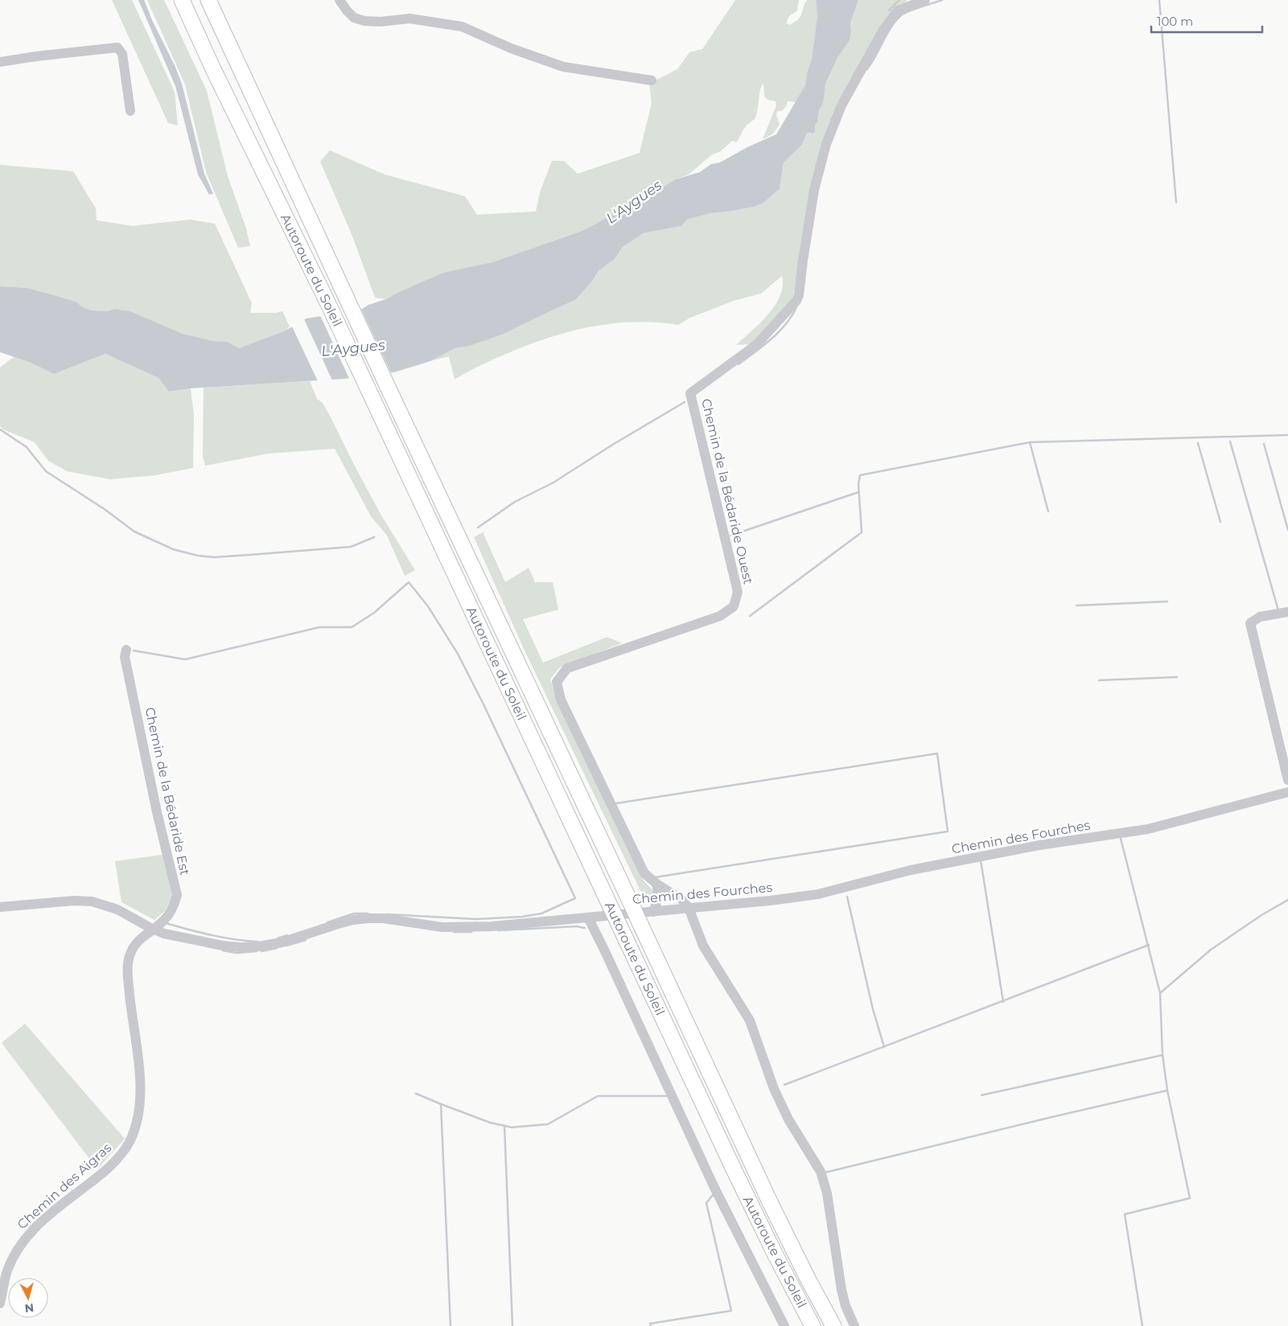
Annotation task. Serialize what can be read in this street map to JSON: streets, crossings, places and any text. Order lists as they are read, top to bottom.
{
  "streets": {
    "highway": ["Autoroute du Soleil"],
    "street": [
      "Chemin de la Bédaride Ouest",
      "Chemin de la Bédaride Est",
      "Chemin des Fourches",
      "Chemin des Aigras"
    ]
  },
  "crossings": [
    ["Chemin de la Bédaride Ouest", "Chemin des Fourches"],
    ["Chemin de la Bédaride Est", "Chemin des Fourches"],
    ["Chemin de la Bédaride Est", "Chemin des Aigras"],
    ["Chemin des Fourches", "Chemin des Aigras"]
  ],
  "water": ["L'Aygues"],
  "scale_bar": "100 m",
  "north": "bottom"
}
